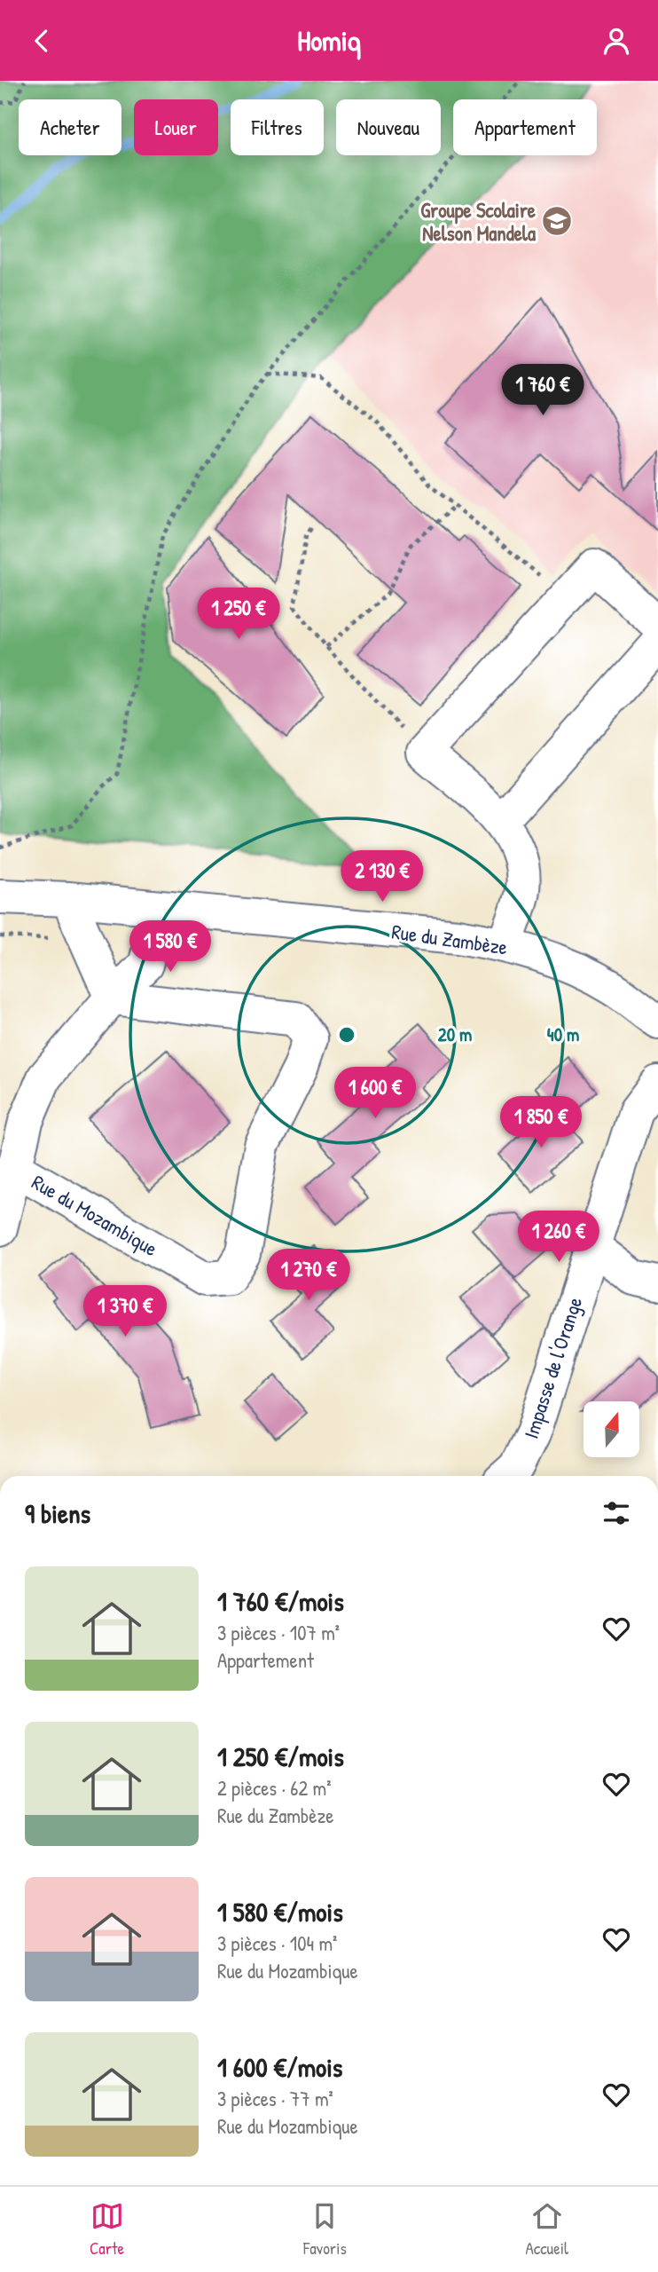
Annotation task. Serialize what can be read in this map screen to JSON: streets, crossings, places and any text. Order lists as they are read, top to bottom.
{
  "streets": {
    "street": ["Rue du Zambèze", "Rue du Mozambique", "Impasse de l'Orange"]
  },
  "crossings": [
    ["Rue du Zambèze", "Rue du Mozambique"]
  ],
  "places": {
    "school or university": ["Groupe Scolaire Nelson Mandela"]
  },
  "north": "top",
  "page": {
    "header": "Homiq",
    "chip": [
      "Acheter",
      "Louer",
      "Filtres",
      "Nouveau",
      "Appartement"
    ],
    "price": [
      "1 760 €",
      "1 250 €",
      "2 130 €",
      "1 580 €",
      "1 600 €",
      "1 850 €",
      "1 260 €",
      "1 270 €",
      "1 370 €"
    ],
    "heading": "9 biens",
    "list": [
      {
        "name": "1 760 €/mois",
        "note": "3 pièces · 107 m² · Appartement"
      },
      {
        "name": "1 250 €/mois",
        "note": "2 pièces · 62 m² · Rue du Zambèze"
      },
      {
        "name": "1 580 €/mois",
        "note": "3 pièces · 104 m² · Rue du Mozambique"
      },
      {
        "name": "1 600 €/mois",
        "note": "3 pièces · 77 m² · Rue du Mozambique"
      }
    ],
    "tabs": ["Carte", "Favoris", "Accueil"]
  },
  "rings": ["20 m", "40 m"]
}
